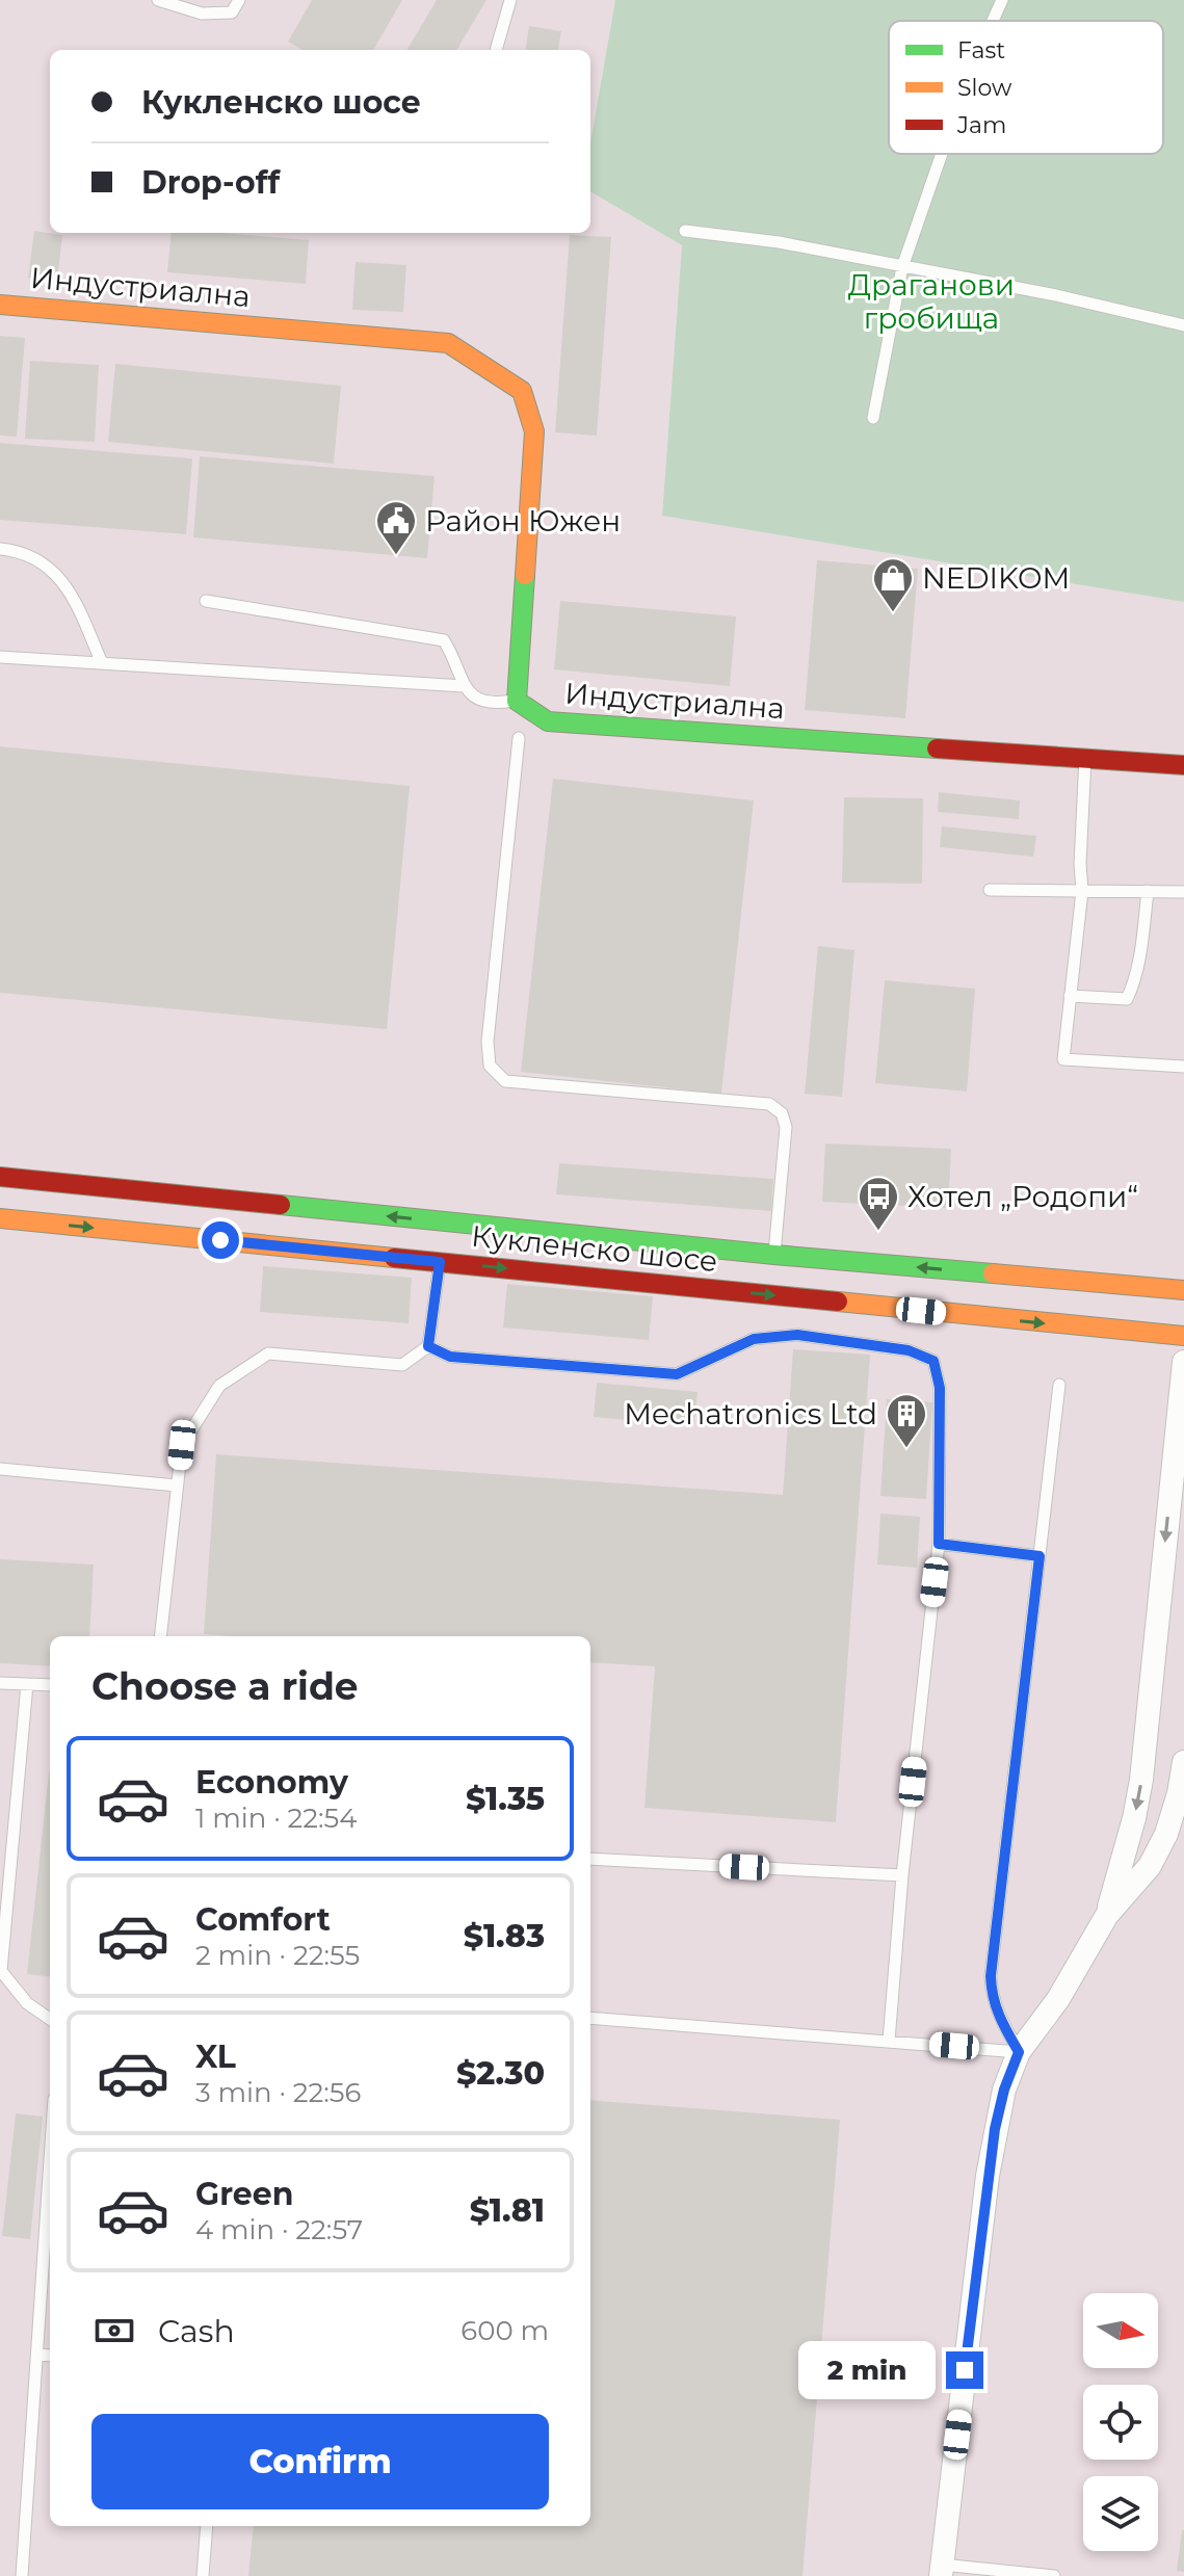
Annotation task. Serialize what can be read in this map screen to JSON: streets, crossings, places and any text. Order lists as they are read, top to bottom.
{
  "streets": {
    "main road": ["Индустриална", "Кукленско шосе"]
  },
  "parks": ["Драганови гробища"],
  "places": {
    "public building": ["Район Южен"],
    "shop": ["NEDIKOM"],
    "bus stop": ["Хотел „Родопи“"],
    "building": ["Mechatronics Ltd"]
  },
  "legend": ["Fast", "Slow", "Jam"],
  "north": "right",
  "page": {
    "banner": ["Кукленско шосе", "Drop-off"],
    "heading": "Choose a ride",
    "list": [
      {
        "name": "Economy",
        "note": "1 min · 22:54",
        "value": "$1.35"
      },
      {
        "name": "Comfort",
        "note": "2 min · 22:55",
        "value": "$1.83"
      },
      {
        "name": "XL",
        "note": "3 min · 22:56",
        "value": "$2.30"
      },
      {
        "name": "Green",
        "note": "4 min · 22:57",
        "value": "$1.81"
      }
    ],
    "pay": ["Cash", "600 m"],
    "bubble": "2 min",
    "buttons": "Confirm"
  }
}
